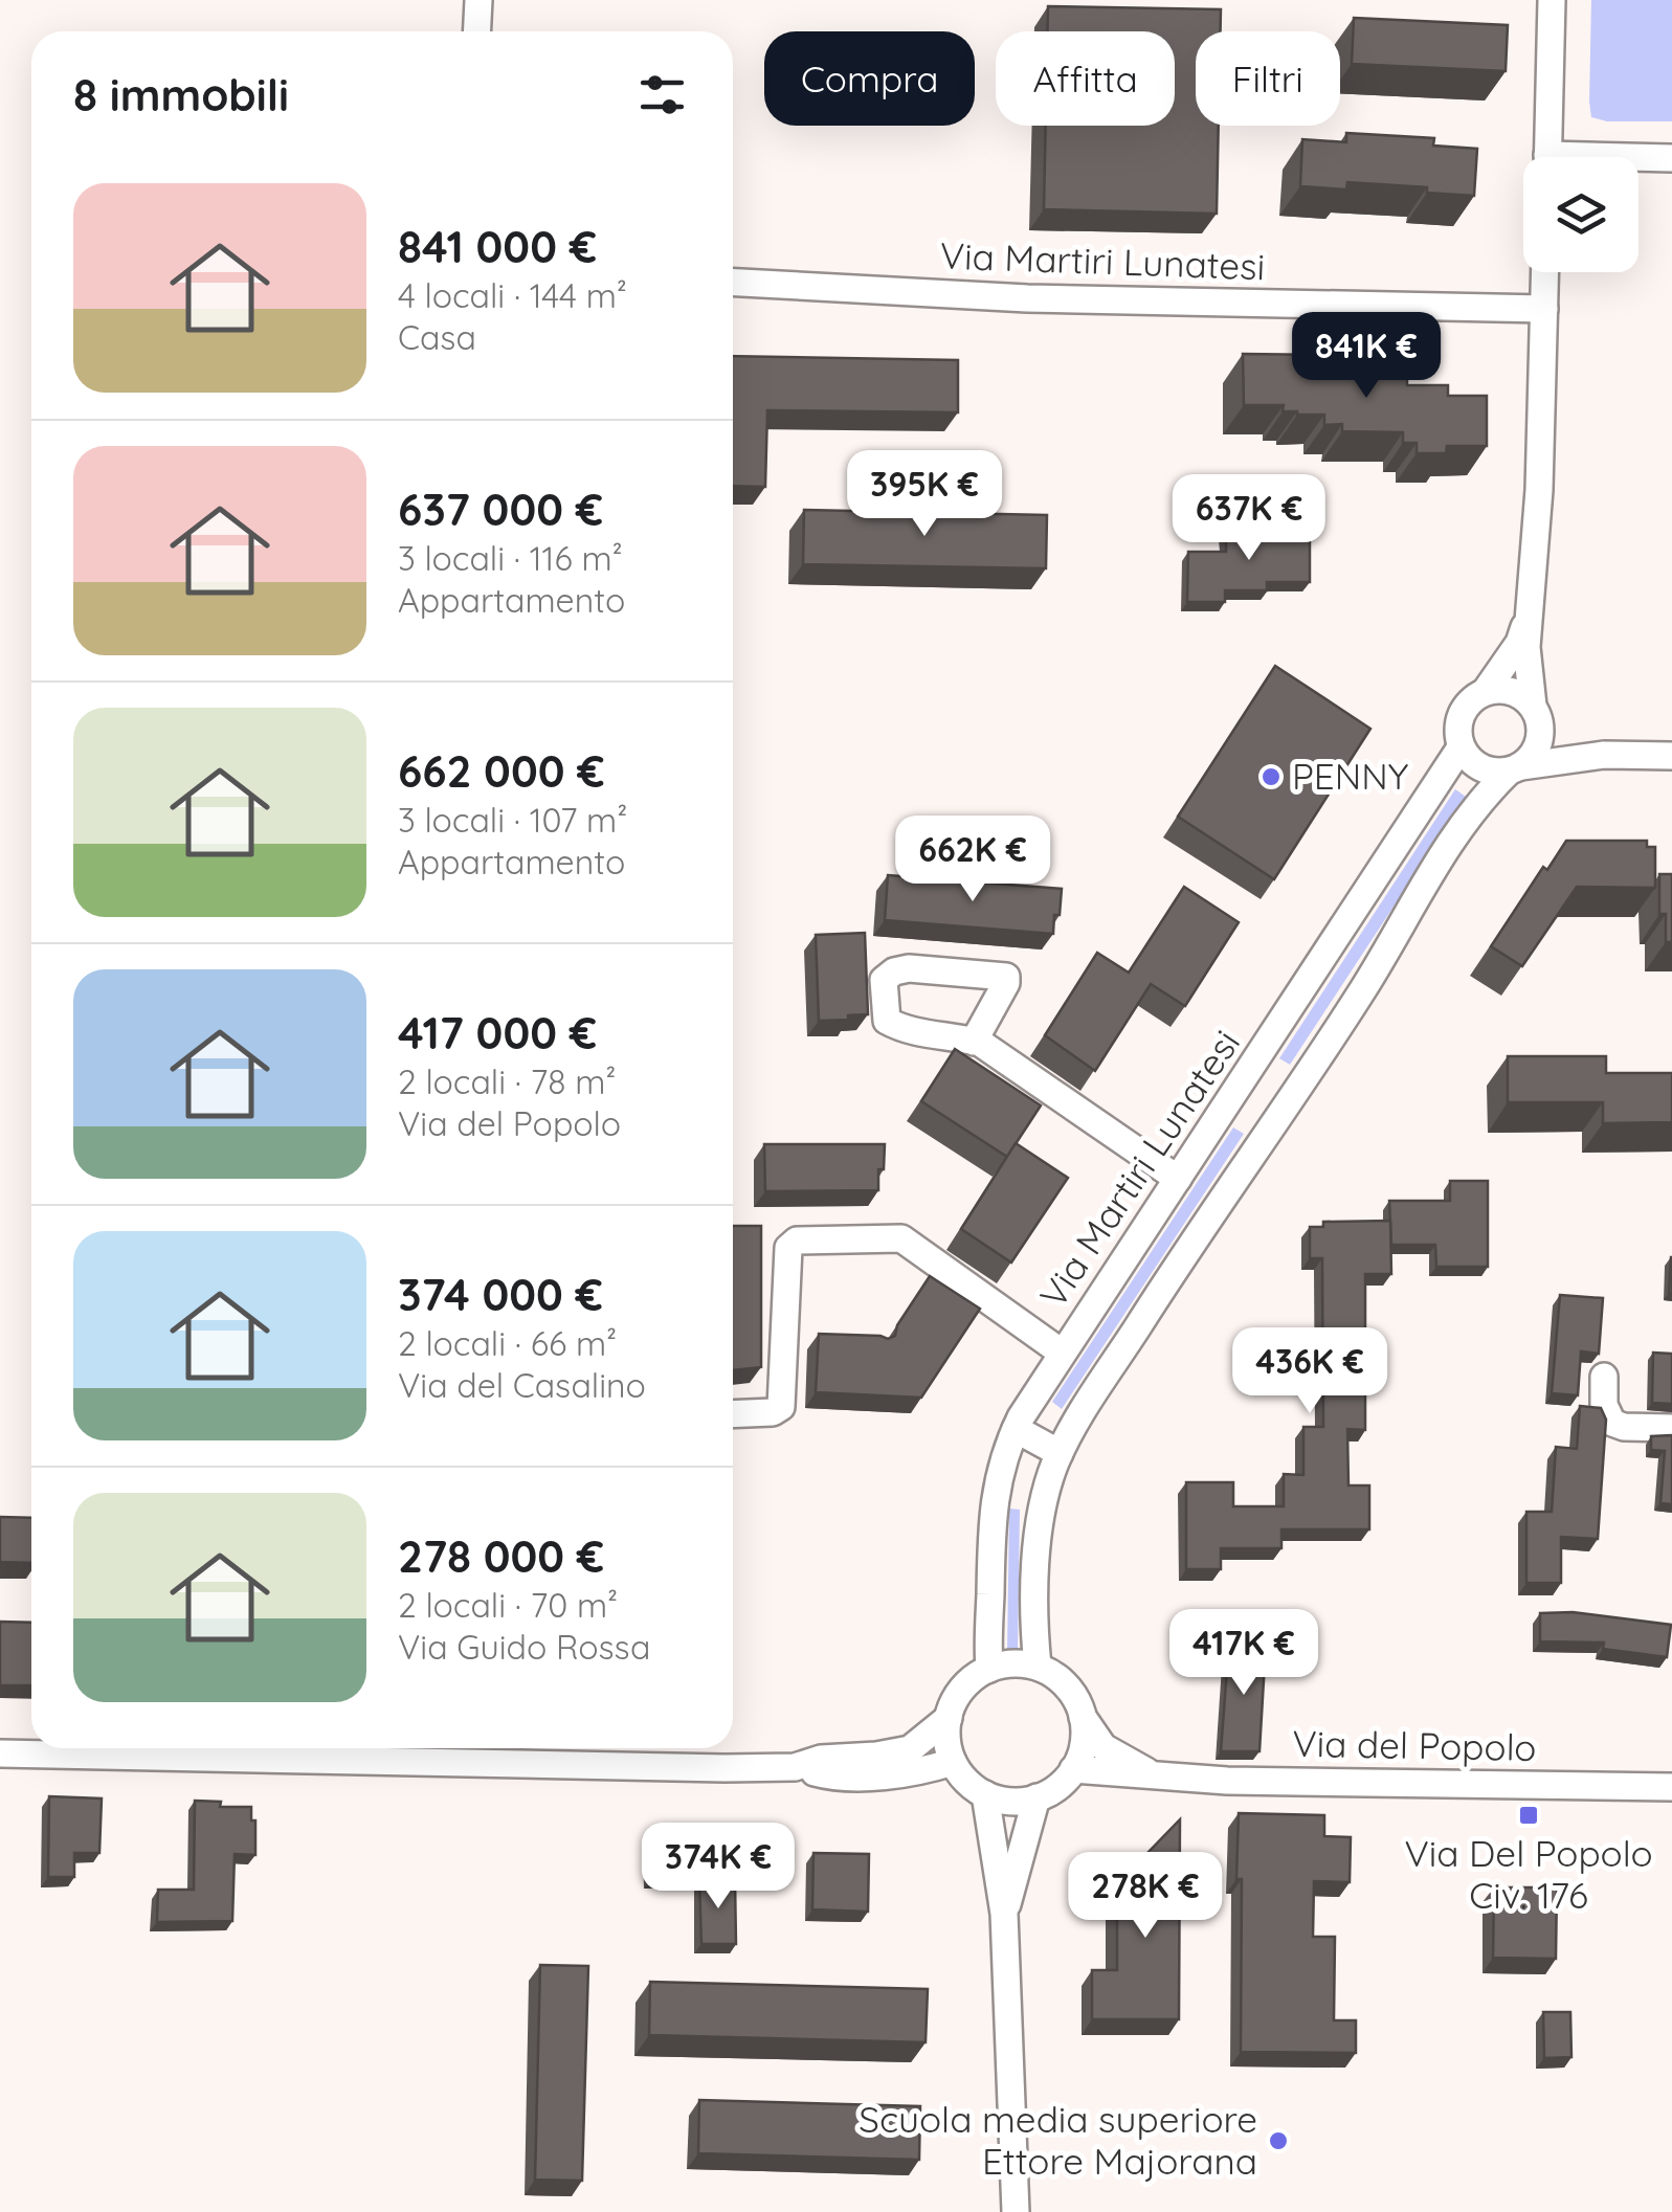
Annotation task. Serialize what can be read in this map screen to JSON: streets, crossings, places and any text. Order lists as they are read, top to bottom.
{
  "streets": {
    "street": ["Via Martiri Lunatesi", "Via del Popolo"]
  },
  "crossings": [
    ["Via Martiri Lunatesi", "Via del Popolo"]
  ],
  "places": {
    "other": ["PENNY", "Scuola media superiore Ettore Majorana"],
    "transit": ["Via Del Popolo Civ. 176"]
  },
  "page": {
    "chip": ["Compra", "Affitta", "Filtri"],
    "heading": "8 immobili",
    "list": [
      {
        "name": "841 000 €",
        "note": "4 locali · 144 m² · Casa"
      },
      {
        "name": "637 000 €",
        "note": "3 locali · 116 m² · Appartamento"
      },
      {
        "name": "662 000 €",
        "note": "3 locali · 107 m² · Appartamento"
      },
      {
        "name": "417 000 €",
        "note": "2 locali · 78 m² · Via del Popolo"
      },
      {
        "name": "374 000 €",
        "note": "2 locali · 66 m² · Via del Casalino"
      },
      {
        "name": "278 000 €",
        "note": "2 locali · 70 m² · Via Guido Rossa"
      }
    ],
    "price": [
      "841K €",
      "395K €",
      "637K €",
      "662K €",
      "436K €",
      "417K €",
      "374K €",
      "278K €"
    ]
  }
}
